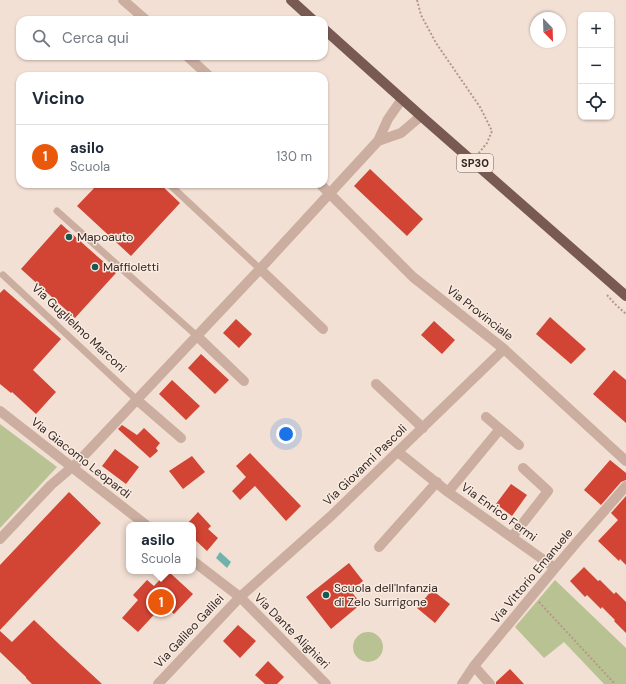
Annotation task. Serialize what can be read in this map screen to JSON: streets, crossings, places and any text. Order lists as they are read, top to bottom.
{
  "streets": {
    "main road": ["SP30"],
    "street": [
      "Via Provinciale",
      "Via Giacomo Leopardi",
      "Via Giovanni Pascoli",
      "Via Enrico Fermi",
      "Via Vittorio Emanuele",
      "Via Galileo Galilei",
      "Via Dante Alighieri"
    ],
    "lane": ["Via Guglielmo Marconi"]
  },
  "crossings": [
    ["Via Provinciale", "Via Giovanni Pascoli"],
    ["Via Giovanni Pascoli", "Via Enrico Fermi"],
    ["Via Giovanni Pascoli", "Via Galileo Galilei"],
    ["Via Giovanni Pascoli", "Via Dante Alighieri"],
    ["Via Enrico Fermi", "Via Vittorio Emanuele"],
    ["Via Galileo Galilei", "Via Dante Alighieri"]
  ],
  "places": ["Mapoauto", "Maffioletti", "Scuola dell'Infanzia di Zelo Surrigone"],
  "north": "bottom right",
  "page": {
    "map_buttons": ["+", "−"],
    "search": "Cerca qui",
    "heading": "Vicino",
    "list": [
      {
        "mark": "1",
        "name": "asilo",
        "note": "Scuola",
        "value": "130 m"
      }
    ],
    "popup": ["asilo", "Scuola"],
    "pins": "1"
  }
}
